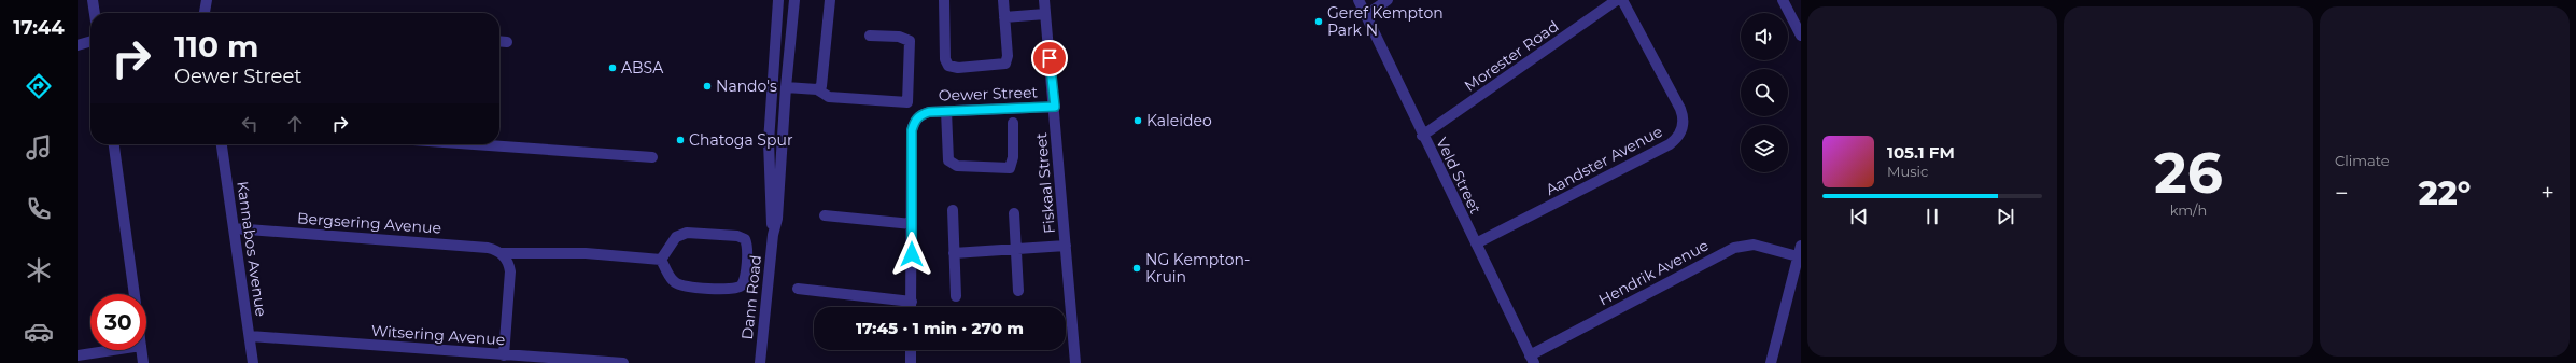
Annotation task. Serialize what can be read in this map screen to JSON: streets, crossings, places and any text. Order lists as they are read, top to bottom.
{
  "streets": {
    "street": [
      "Morester Road",
      "Oewer Street",
      "Aandster Avenue",
      "Veld Street",
      "Fiskaal Street",
      "Bergsering Avenue",
      "Kannabos Avenue",
      "Hendrik Avenue",
      "Dann Road",
      "Witsering Avenue"
    ]
  },
  "crossings": [
    ["Morester Road", "Veld Street"],
    ["Oewer Street", "Fiskaal Street"],
    ["Aandster Avenue", "Veld Street"],
    ["Veld Street", "Hendrik Avenue"],
    ["Bergsering Avenue", "Kannabos Avenue"],
    ["Kannabos Avenue", "Witsering Avenue"]
  ],
  "places": [
    "Geref Kempton Park N",
    "ABSA",
    "Nando's",
    "Kaleideo",
    "Chatoga Spur",
    "NG Kempton- Kruin"
  ],
  "page": {
    "tabs": "17:44",
    "tile": [
      ["26", "km/h"],
      "Climate"
    ],
    "turn": ["110 m", "Oewer Street"],
    "song": ["105.1 FM", "Music"],
    "heat": ["−", "22°", "+"],
    "limit": "30",
    "trip": "17:45 · 1 min · 270 m"
  }
}
